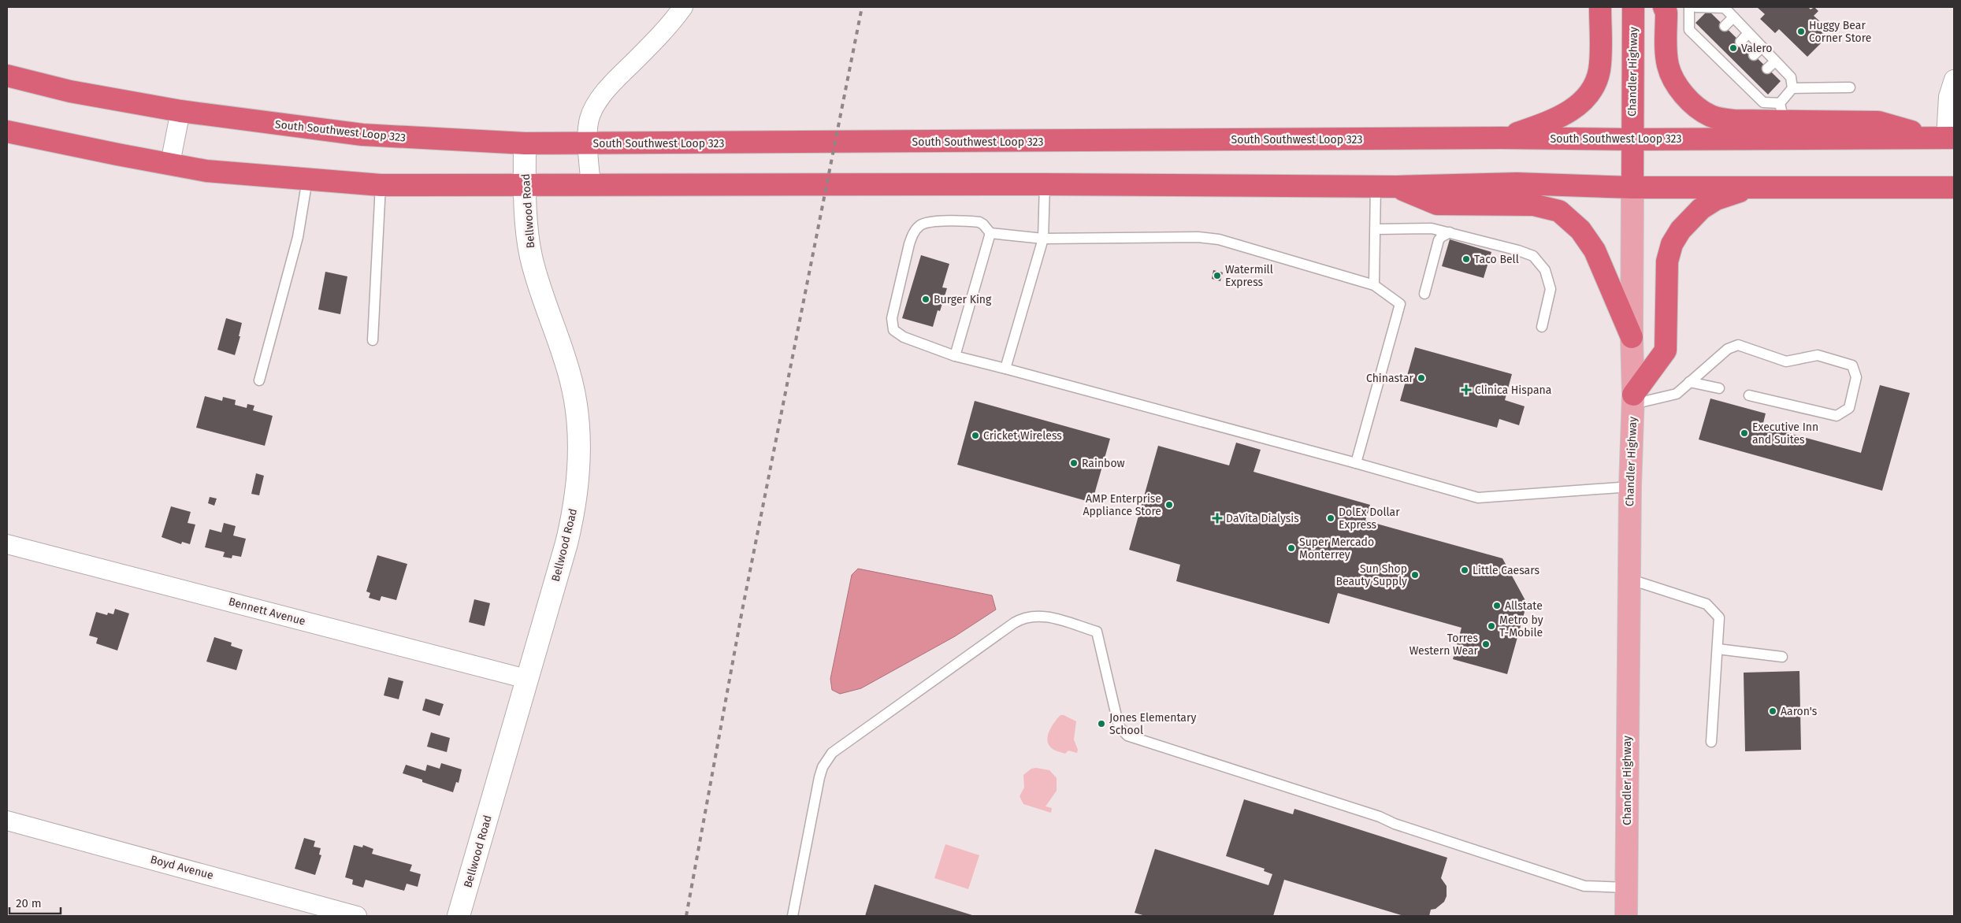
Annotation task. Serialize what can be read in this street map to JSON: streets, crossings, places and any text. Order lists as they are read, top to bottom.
{
  "streets": {
    "highway": ["Chandler Highway", "South Southwest Loop 323"],
    "street": ["Bellwood Road", "Bennett Avenue", "Boyd Avenue"]
  },
  "crossings": [
    ["Chandler Highway", "South Southwest Loop 323"],
    ["South Southwest Loop 323", "Bellwood Road"],
    ["Bellwood Road", "Bennett Avenue"]
  ],
  "places": {
    "other": [
      "Huggy Bear Corner Store",
      "Valero",
      "Taco Bell",
      "Watermill Express",
      "Burger King",
      "Chinastar",
      "Executive Inn and Suites",
      "Cricket Wireless",
      "Rainbow",
      "AMP Enterprise Appliance Store",
      "DolEx Dollar Express",
      "Super Mercado Monterrey",
      "Little Caesars",
      "Sun Shop Beauty Supply",
      "Allstate",
      "Metro by T-Mobile",
      "Torres Western Wear",
      "Aaron's",
      "Jones Elementary School"
    ],
    "health": ["Clinica Hispana", "DaVita Dialysis"]
  },
  "scale_bar": "20 m"
}
